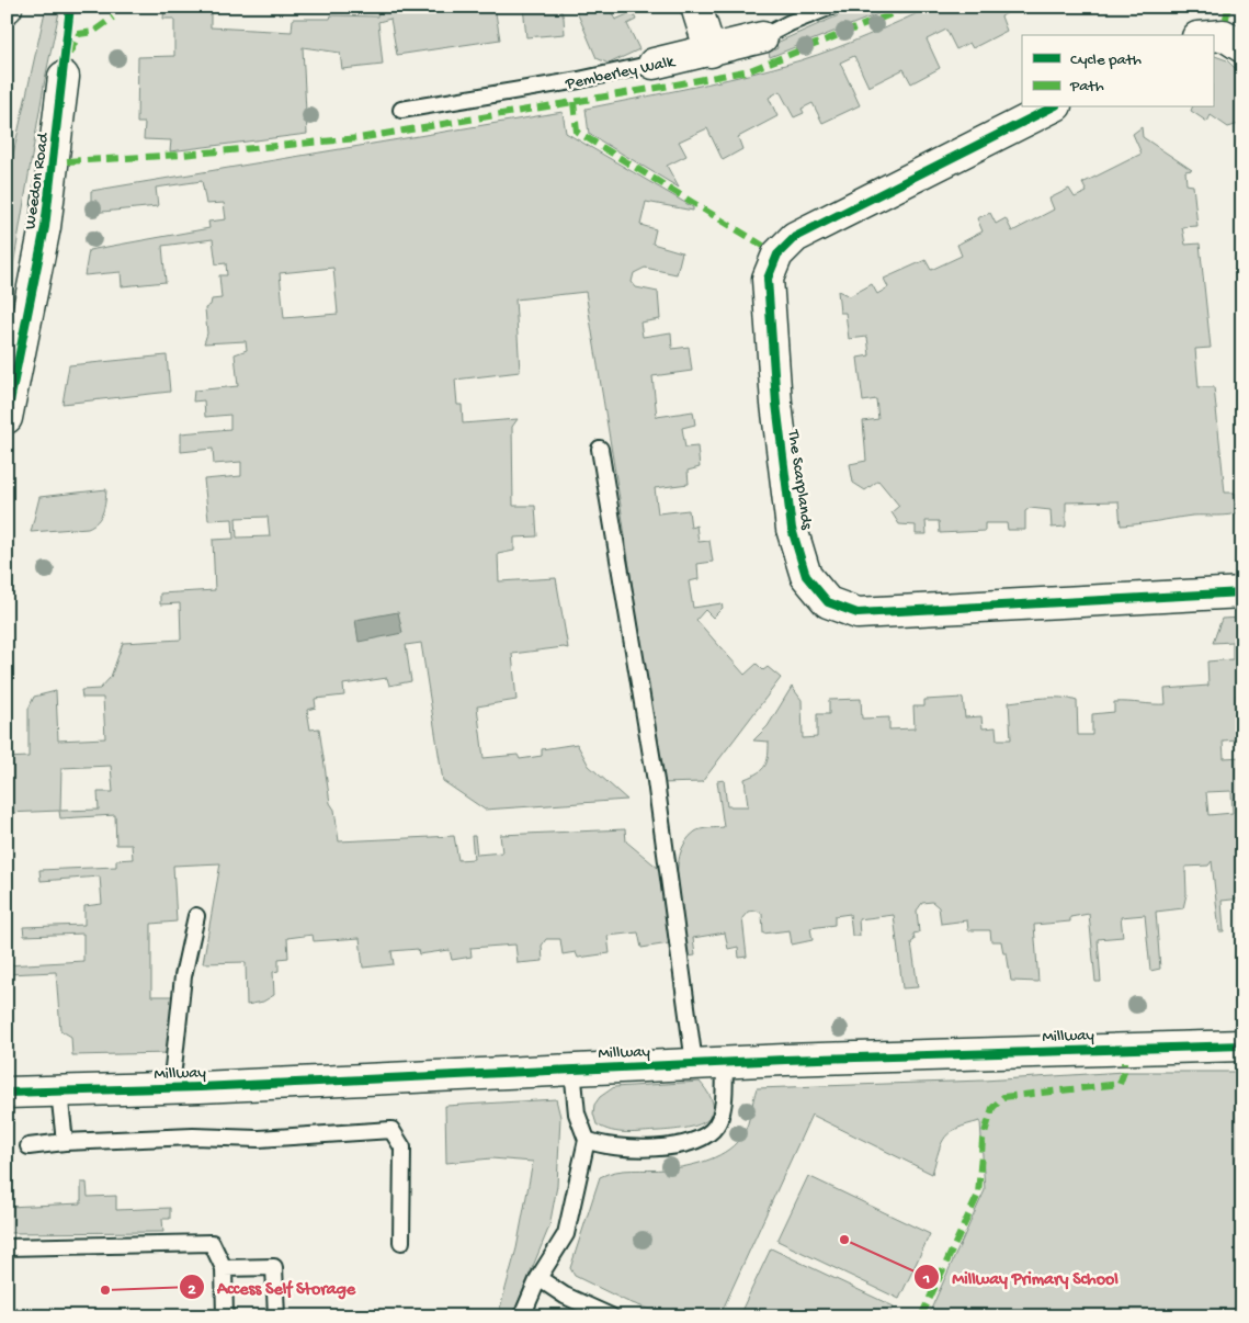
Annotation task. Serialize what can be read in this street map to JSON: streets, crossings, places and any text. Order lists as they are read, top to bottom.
{
  "streets": {
    "street": [
      "Pemberley Walk",
      "Weedon Road",
      "The Scarplands",
      "Millway"
    ]
  },
  "places": ["Millway Primary School", "Access Self Storage"],
  "legend": ["Cycle path", "Path"]
}
